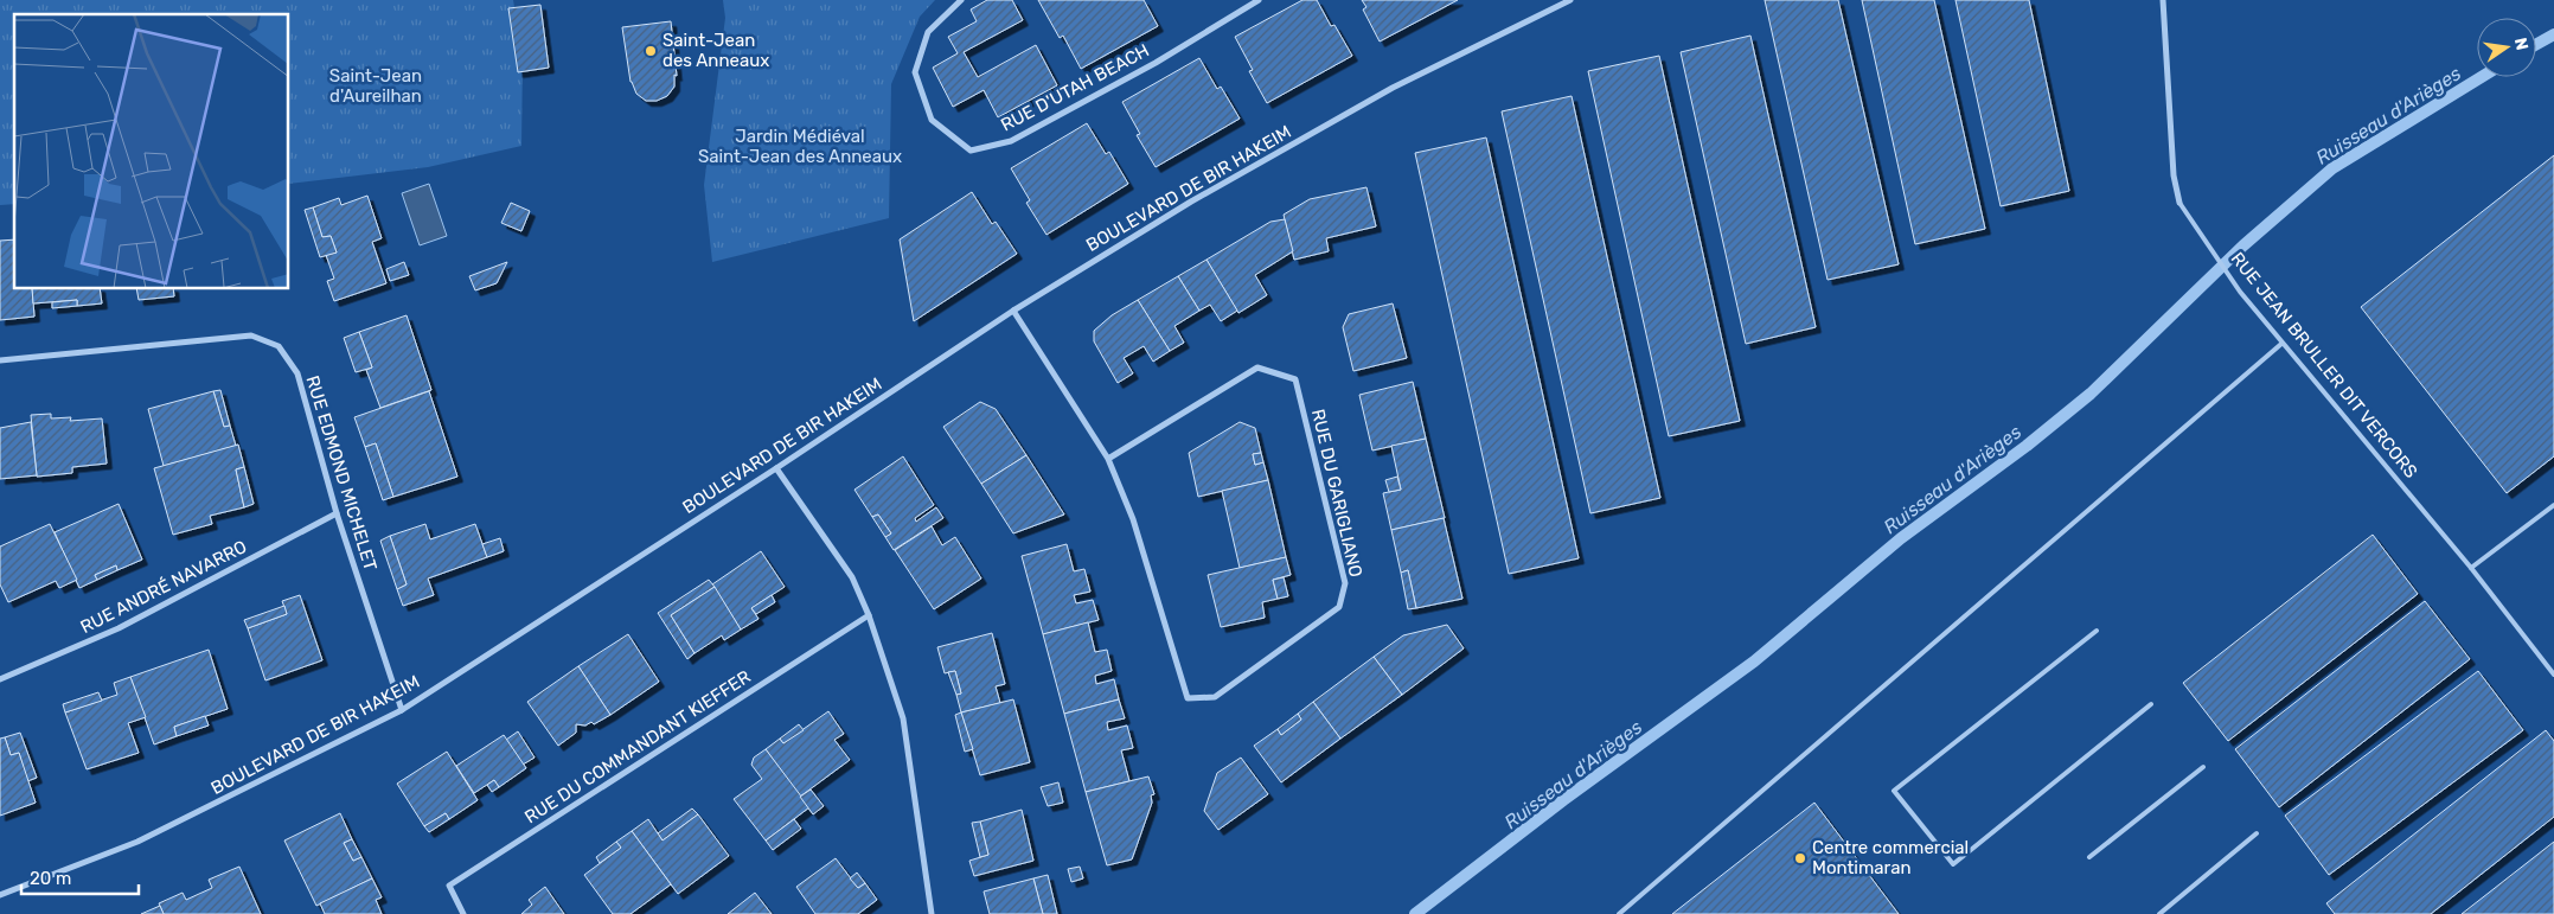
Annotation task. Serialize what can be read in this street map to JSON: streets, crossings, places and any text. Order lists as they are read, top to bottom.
{
  "streets": {
    "street": [
      "RUE D'UTAH BEACH",
      "BOULEVARD DE BIR HAKEIM",
      "RUE JEAN BRULLER DIT VERCORS",
      "RUE EDMOND MICHELET",
      "RUE DU GARIGLIANO",
      "RUE ANDRÉ NAVARRO",
      "RUE DU COMMANDANT KIEFFER"
    ]
  },
  "crossings": [
    ["BOULEVARD DE BIR HAKEIM", "RUE EDMOND MICHELET"],
    ["BOULEVARD DE BIR HAKEIM", "RUE DU GARIGLIANO"],
    ["RUE EDMOND MICHELET", "RUE ANDRÉ NAVARRO"]
  ],
  "water": ["Ruisseau d'Arièges"],
  "parks": ["Saint-Jean d'Aureilhan", "Jardin Médiéval Saint-Jean des Anneaux"],
  "places": ["Saint-Jean des Anneaux", "Centre commercial Montimaran"],
  "scale_bar": "20 m",
  "north": "right"
}
